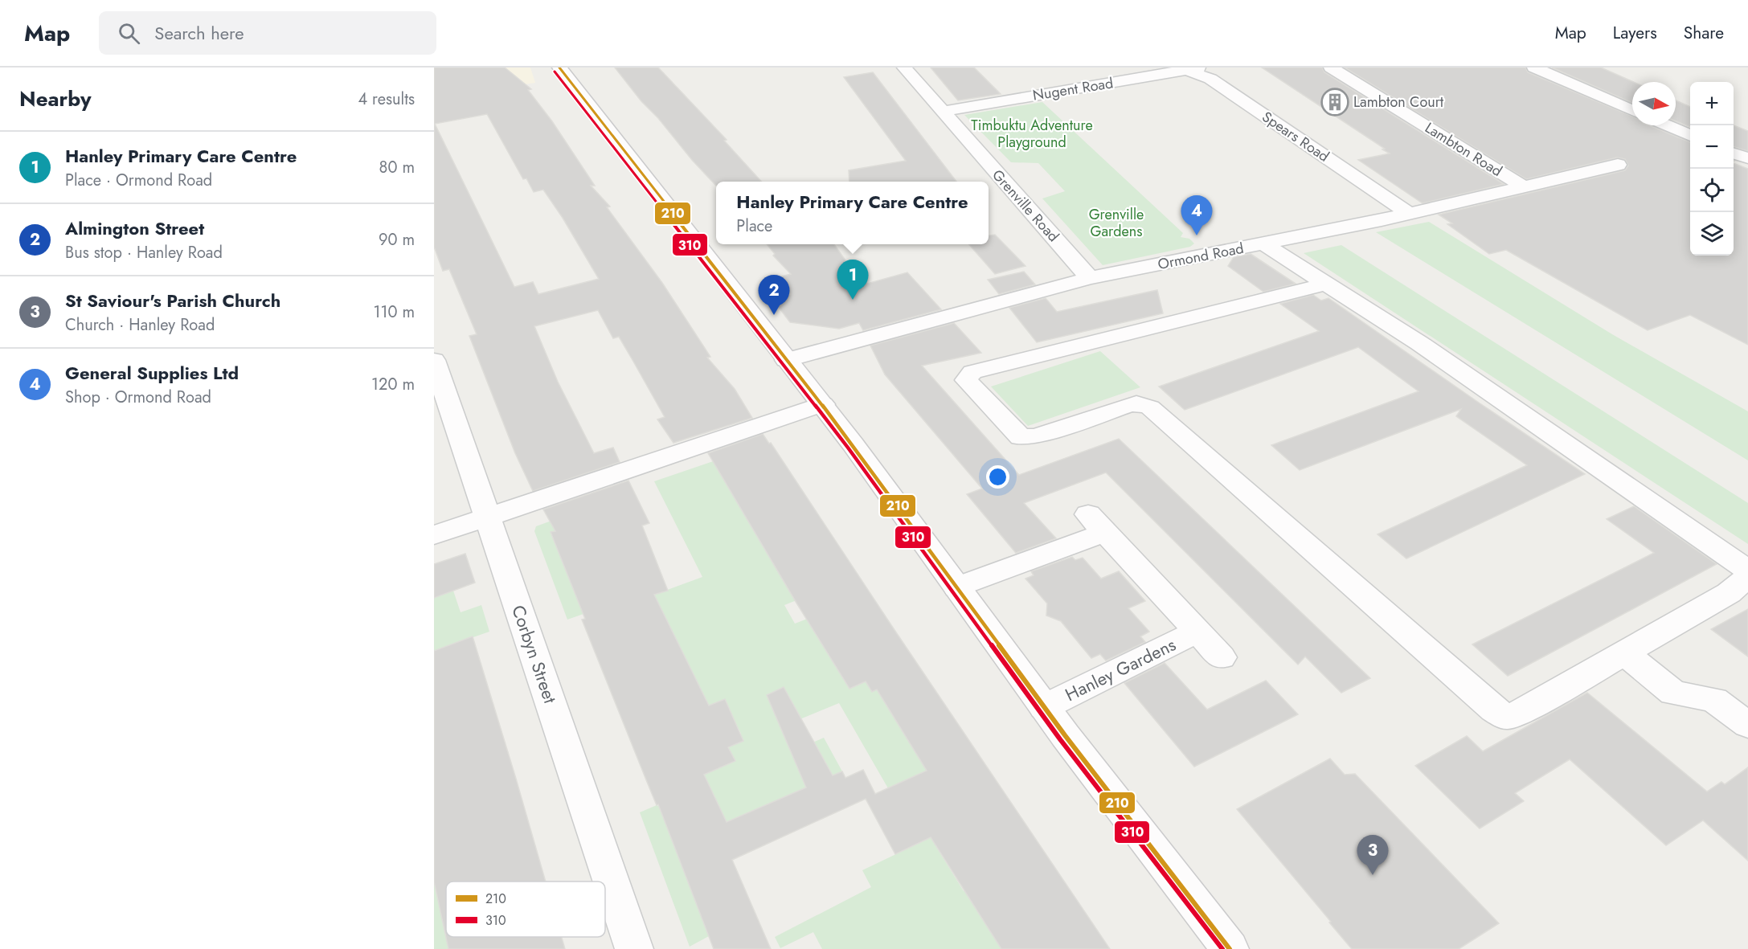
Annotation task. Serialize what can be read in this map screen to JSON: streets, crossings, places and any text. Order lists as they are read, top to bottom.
{
  "streets": {
    "street": [
      "Nugent Road",
      "Spears Road",
      "Lambton Road",
      "Grenville Road",
      "Ormond Road",
      "Corbyn Street",
      "Hanley Gardens"
    ]
  },
  "crossings": [
    ["Nugent Road", "Spears Road"],
    ["Nugent Road", "Grenville Road"],
    ["Spears Road", "Ormond Road"],
    ["Lambton Road", "Ormond Road"],
    ["Grenville Road", "Ormond Road"]
  ],
  "parks": ["Timbuktu Adventure Playground", "Grenville Gardens"],
  "places": {
    "building": ["Lambton Court"]
  },
  "lines": ["transit line 210", "transit line 310"],
  "legend": ["210", "310"],
  "north": "right",
  "page": {
    "header": "Map",
    "search": "Search here",
    "nav": ["Map", "Layers", "Share"],
    "heading": ["Nearby", "4 results"],
    "map_buttons": ["+", "−"],
    "list": [
      {
        "mark": "1",
        "name": "Hanley Primary Care Centre",
        "note": "Place · Ormond Road",
        "value": "80 m"
      },
      {
        "mark": "2",
        "name": "Almington Street",
        "note": "Bus stop · Hanley Road",
        "value": "90 m"
      },
      {
        "mark": "3",
        "name": "St Saviour's Parish Church",
        "note": "Church · Hanley Road",
        "value": "110 m"
      },
      {
        "mark": "4",
        "name": "General Supplies Ltd",
        "note": "Shop · Ormond Road",
        "value": "120 m"
      }
    ],
    "popup": ["Hanley Primary Care Centre", "Place"],
    "pins": [
      "4",
      "1",
      "2",
      "3"
    ]
  }
}
